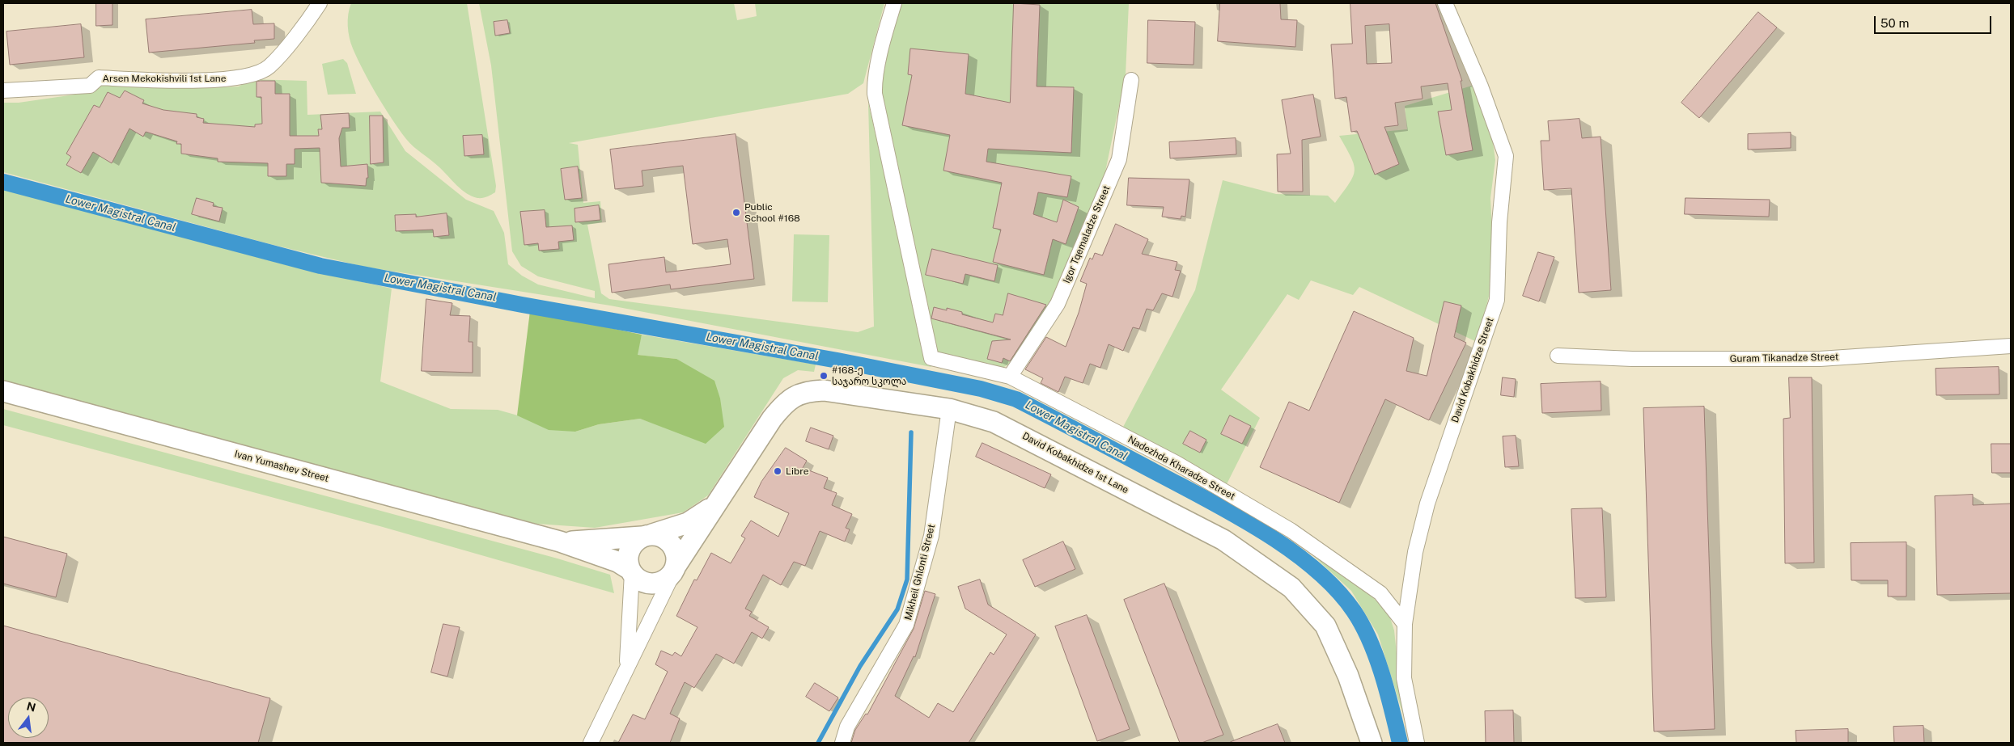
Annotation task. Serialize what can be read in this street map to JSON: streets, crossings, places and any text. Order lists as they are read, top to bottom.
{
  "streets": {
    "street": [
      "Arsen Mekokishvili 1st Lane",
      "Igor Tqemaladze Street",
      "Guram Tikanadze Street",
      "David Kobakhidze Street",
      "David Kobakhidze 1st Lane",
      "Ivan Yumashev Street",
      "Nadezhda Kharadze Street",
      "Mikheil Ghlonti Street"
    ]
  },
  "crossings": [
    ["Igor Tqemaladze Street", "Nadezhda Kharadze Street"],
    ["David Kobakhidze Street", "Nadezhda Kharadze Street"],
    ["David Kobakhidze 1st Lane", "Ivan Yumashev Street"],
    ["David Kobakhidze 1st Lane", "Mikheil Ghlonti Street"]
  ],
  "water": ["Lower Magistral Canal"],
  "places": ["Public School #168", "#168-ე საჯარო სკოლა", "Libre"],
  "scale_bar": "50 m",
  "north": "top"
}
